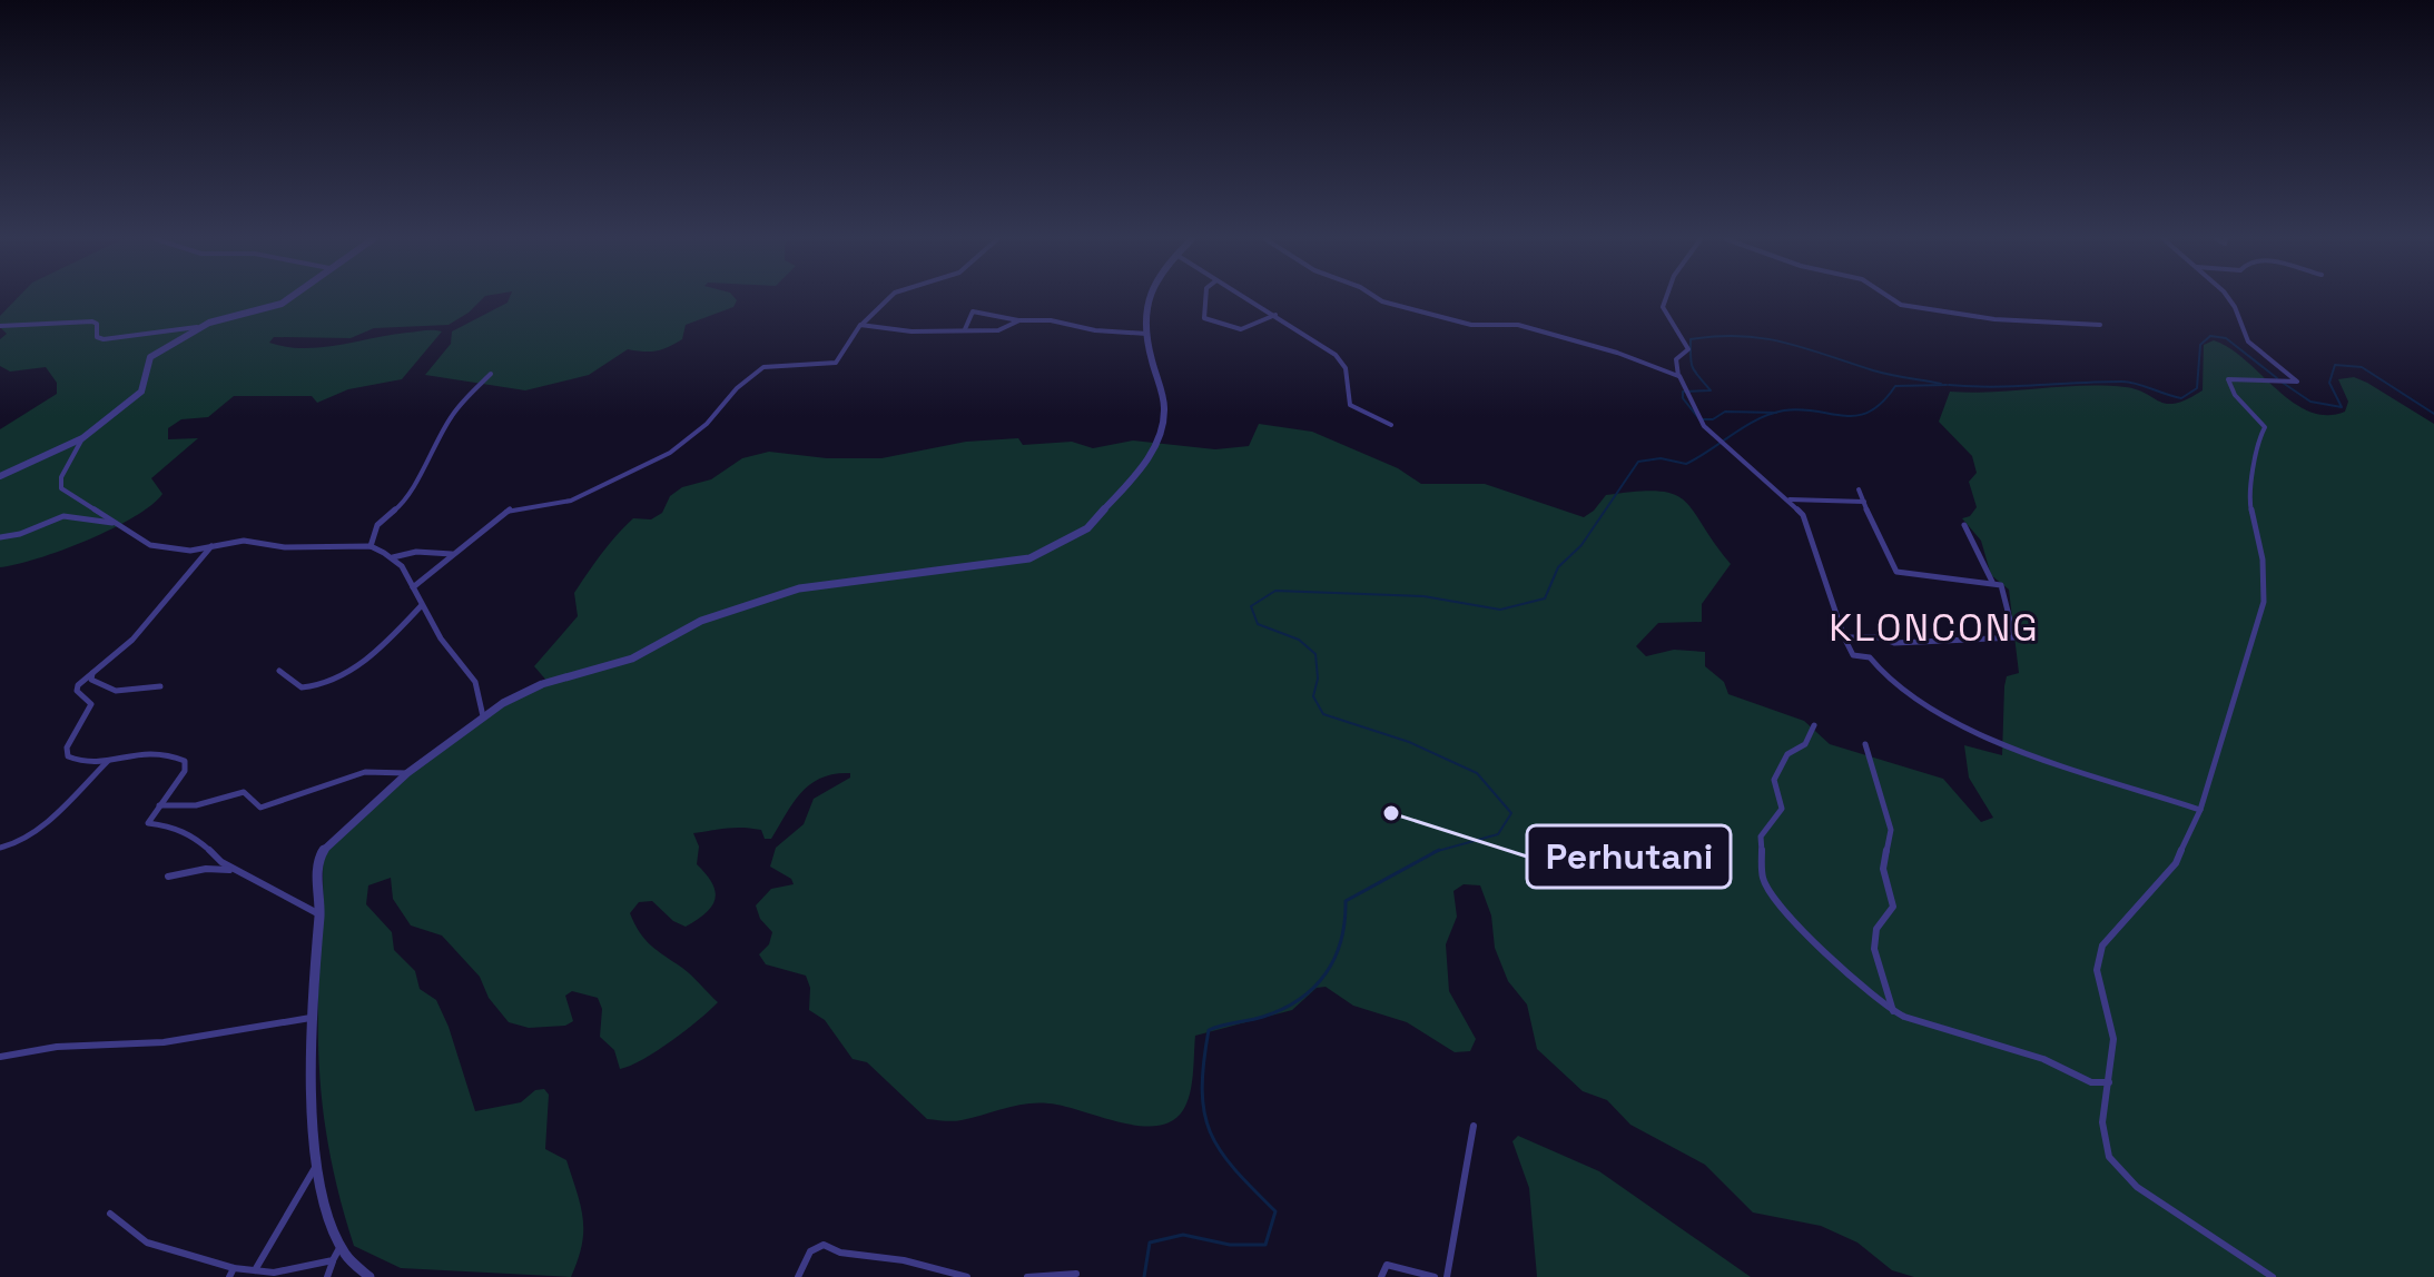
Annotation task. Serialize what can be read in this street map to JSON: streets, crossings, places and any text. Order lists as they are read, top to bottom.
{
  "districts": ["KLONCONG"],
  "places": ["Perhutani"]
}
